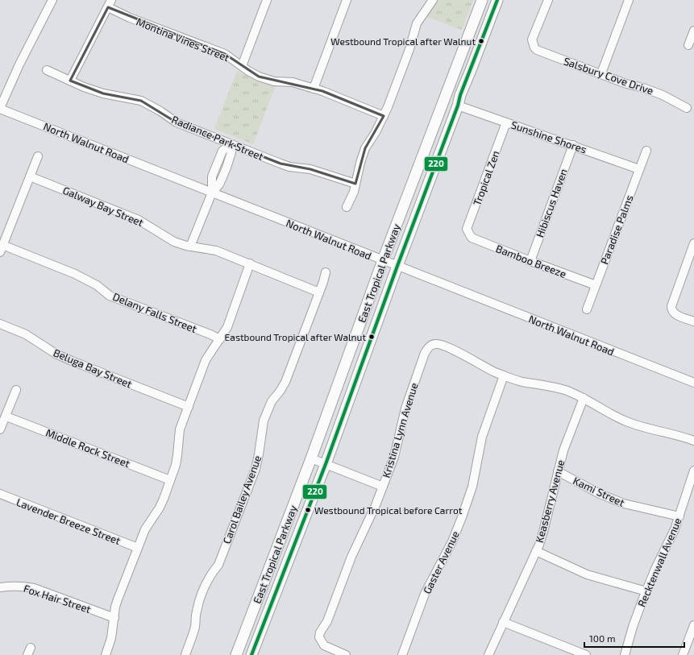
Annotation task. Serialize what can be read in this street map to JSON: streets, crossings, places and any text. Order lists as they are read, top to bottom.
{
  "streets": {
    "main road": ["East Tropical Parkway"],
    "street": [
      "Montina Vines Street",
      "Salsbury Cove Drive",
      "Sunshine Shores",
      "Radiance Park Street",
      "North Walnut Road",
      "Tropical Zen",
      "Hibiscus Haven",
      "Galway Bay Street",
      "Paradise Palms",
      "Bamboo Breeze",
      "Delany Falls Street",
      "Beluga Bay Street",
      "Kristina Lynn Avenue",
      "Middle Rock Street",
      "Kami Street",
      "Carol Bailey Avenue",
      "Keasberry Avenue",
      "Lavender Breeze Street",
      "Gaster Avenue",
      "Recktenwall Avenue",
      "Fox Hair Street"
    ]
  },
  "crossings": [
    ["Sunshine Shores", "Tropical Zen"],
    ["Sunshine Shores", "Hibiscus Haven"],
    ["Sunshine Shores", "Paradise Palms"],
    ["Sunshine Shores", "East Tropical Parkway"],
    ["North Walnut Road", "East Tropical Parkway"],
    ["Tropical Zen", "Bamboo Breeze"],
    ["Hibiscus Haven", "Bamboo Breeze"],
    ["Galway Bay Street", "Carol Bailey Avenue"],
    ["Paradise Palms", "Bamboo Breeze"],
    ["Kristina Lynn Avenue", "Gaster Avenue"],
    ["Kami Street", "Keasberry Avenue"],
    ["Kami Street", "Recktenwall Avenue"]
  ],
  "places": ["Westbound Tropical after Walnut", "Eastbound Tropical after Walnut", "Westbound Tropical before Carrot"],
  "lines": ["transit line 220"],
  "scale_bar": "100 m"
}
